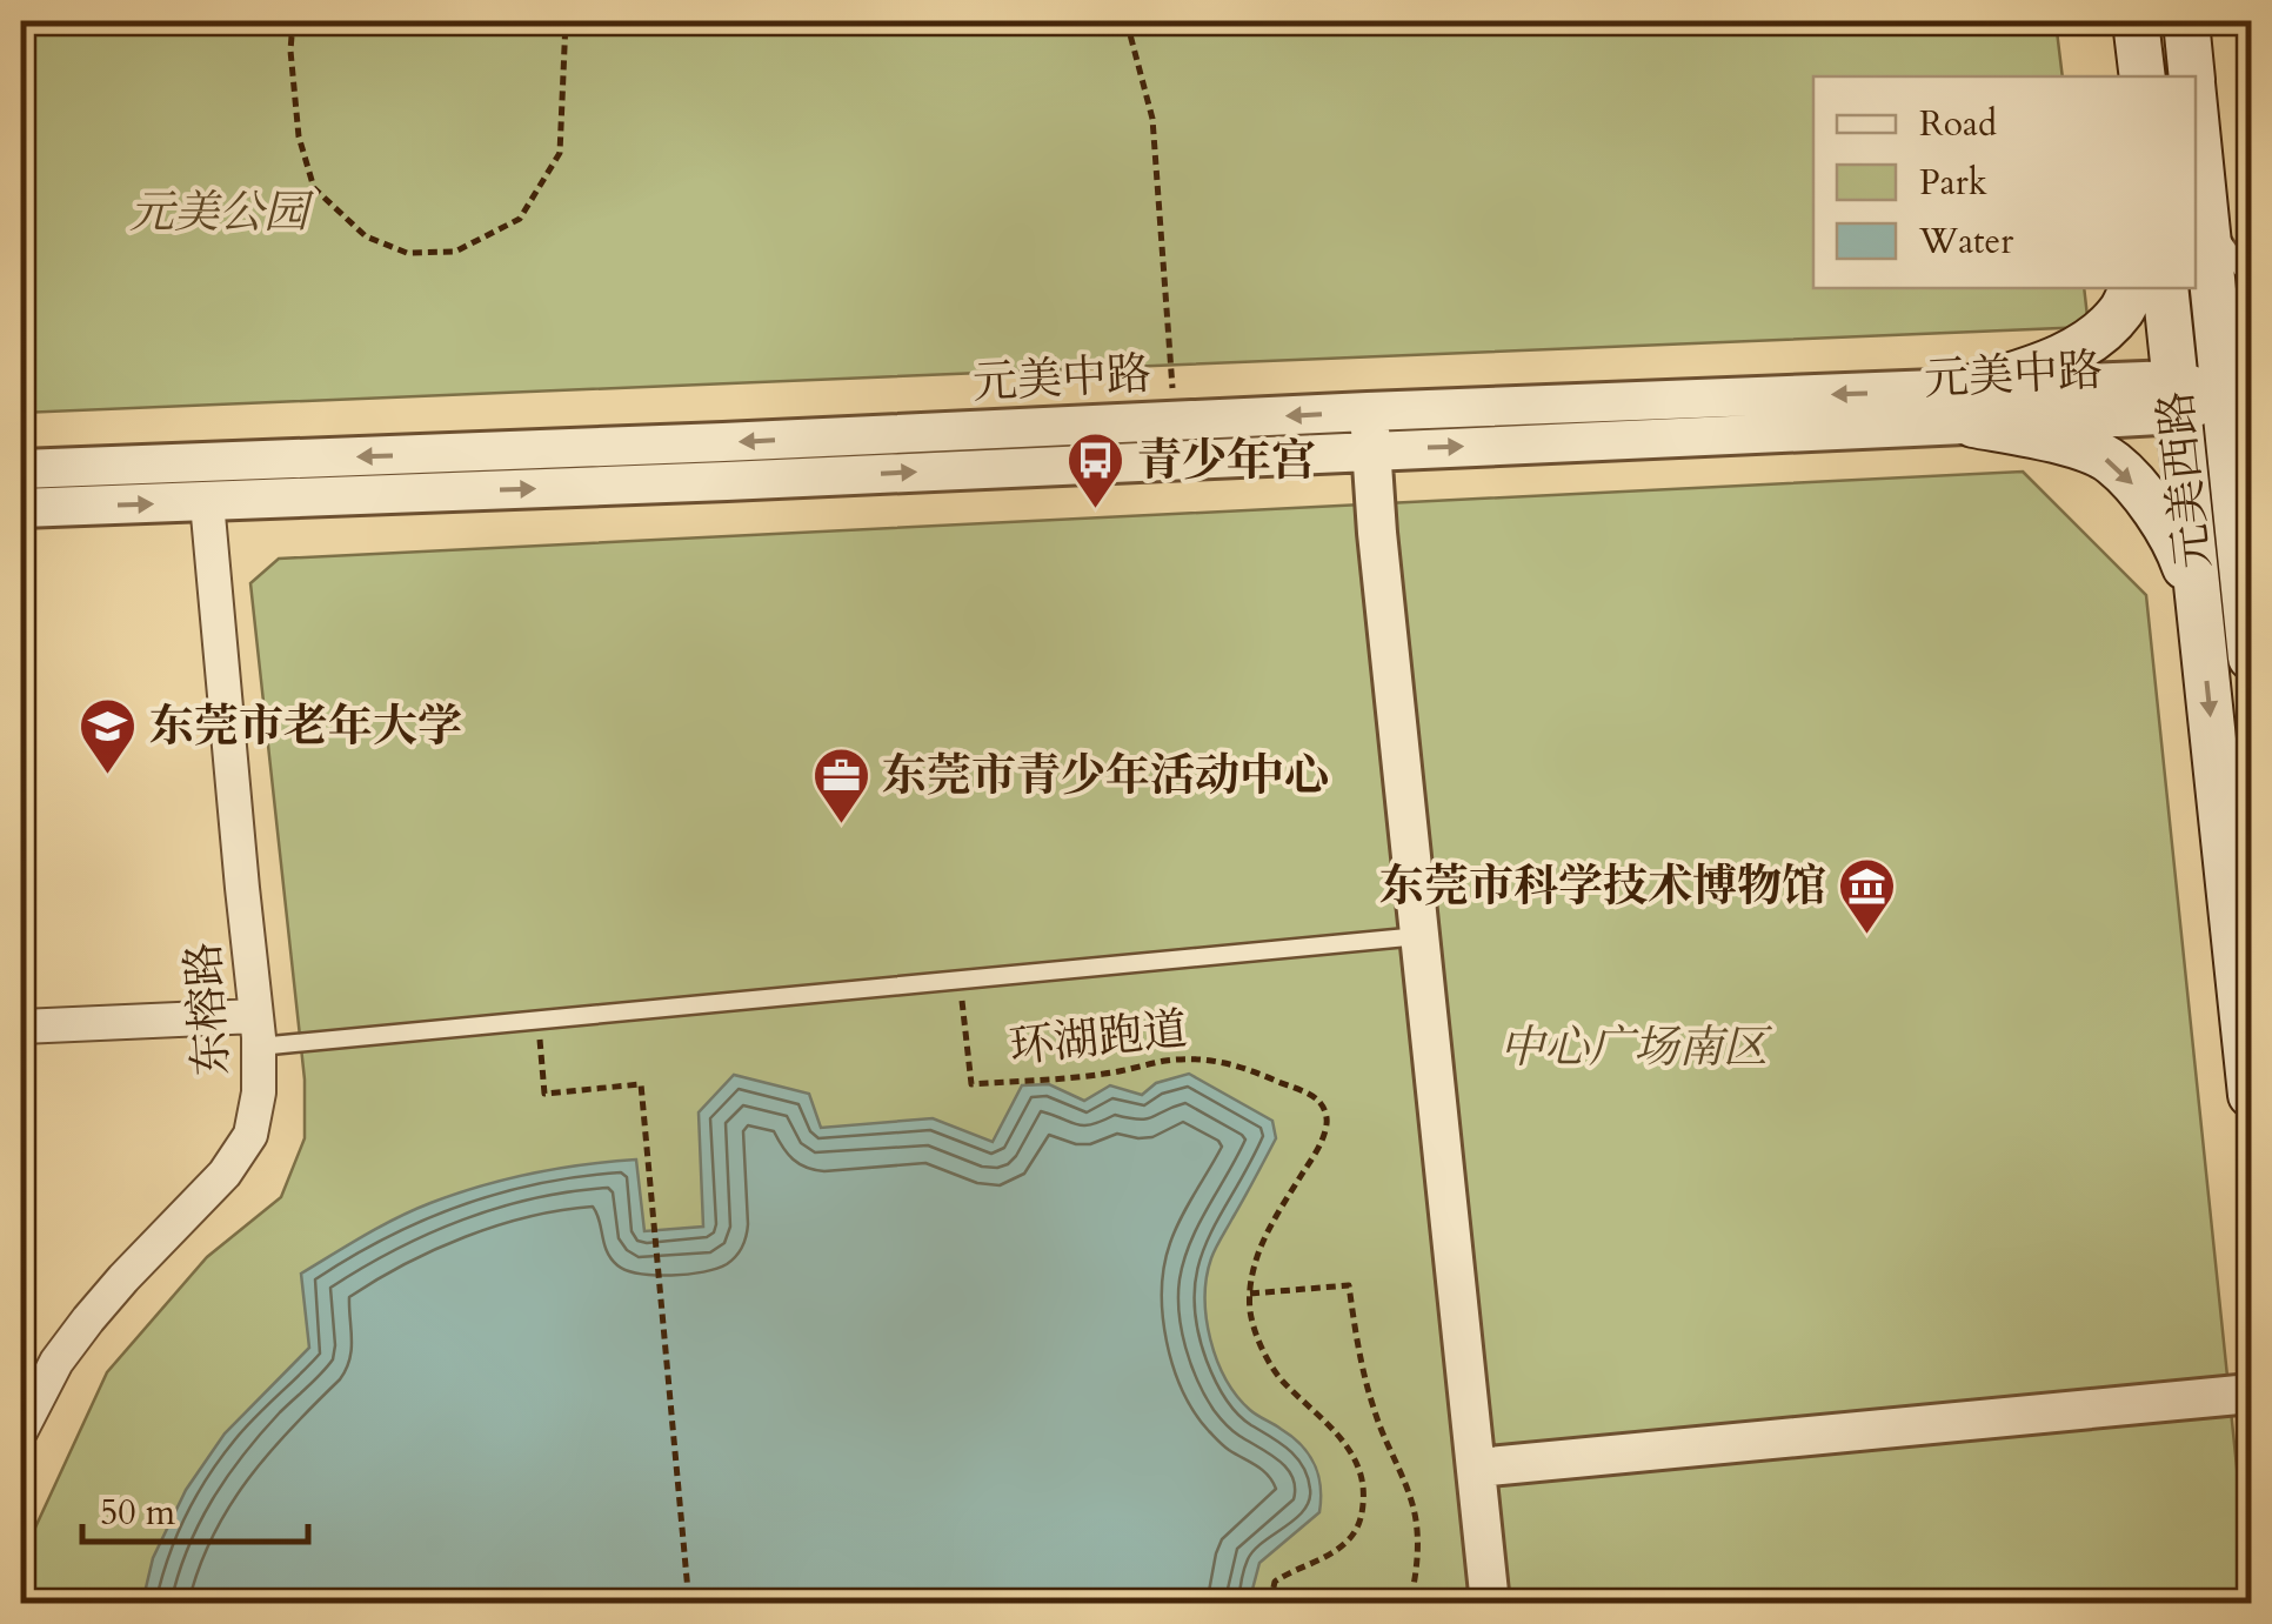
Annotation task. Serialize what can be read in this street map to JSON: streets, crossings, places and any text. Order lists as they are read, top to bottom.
{
  "streets": {
    "main road": ["元美西路"],
    "street": ["元美中路", "东榕路"],
    "path": ["环湖跑道"]
  },
  "crossings": [
    ["元美中路", "元美西路"],
    ["元美中路", "东榕路"]
  ],
  "parks": ["元美公园", "中心广场南区"],
  "places": {
    "bus stop": ["青少年宫"],
    "school or university": ["东莞市老年大学"],
    "office": ["东莞市青少年活动中心"],
    "museum": ["东莞市科学技术博物馆"]
  },
  "legend": ["Road", "Park", "Water"],
  "scale_bar": "50 m"
}
